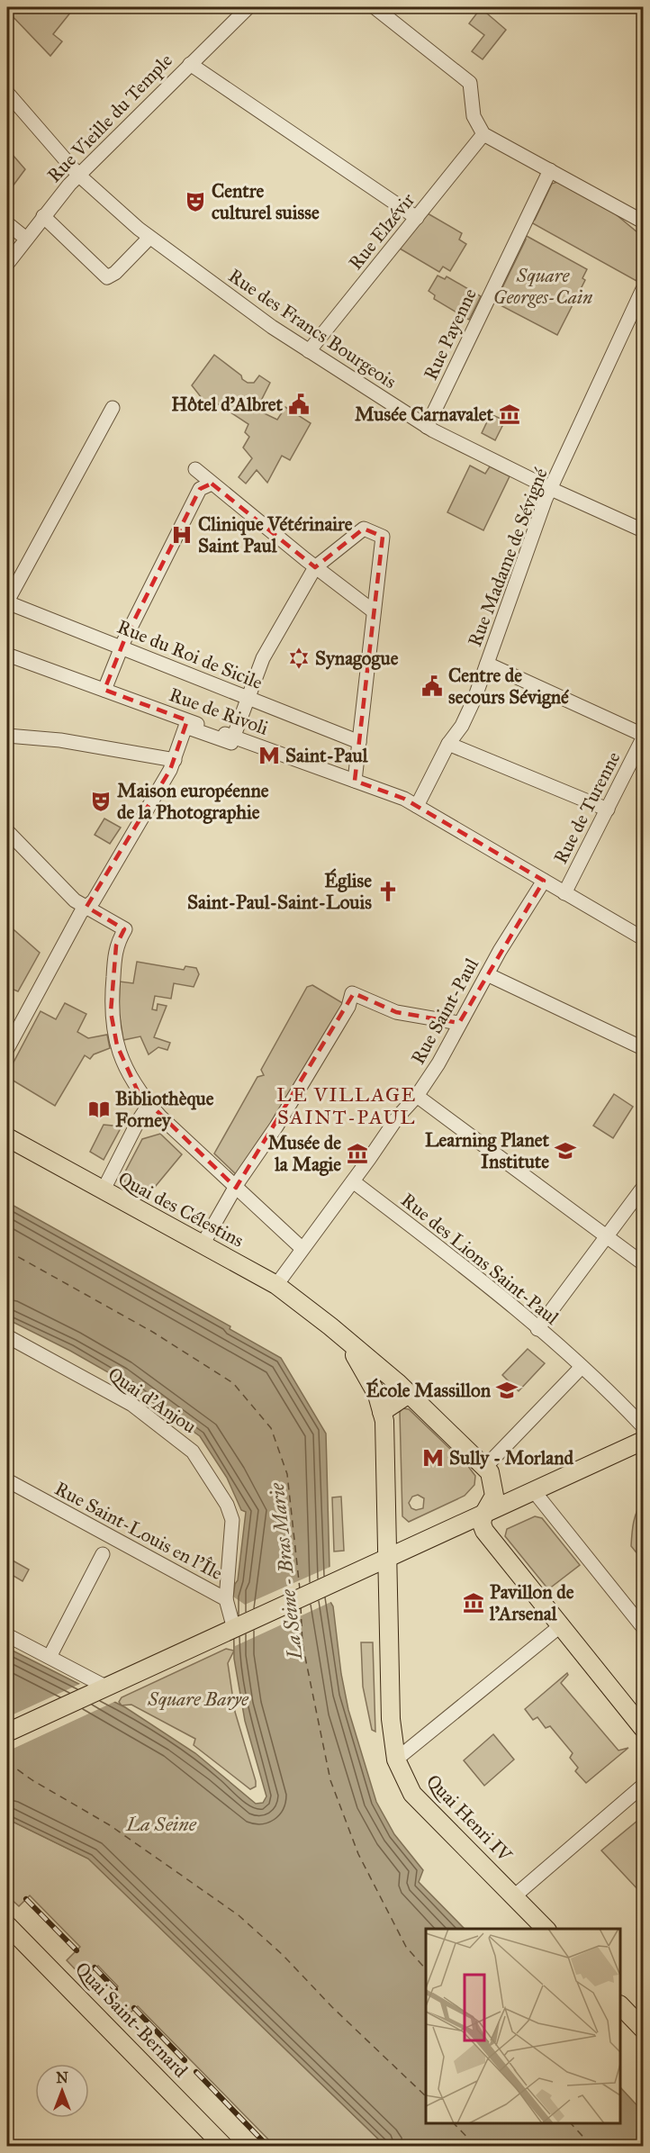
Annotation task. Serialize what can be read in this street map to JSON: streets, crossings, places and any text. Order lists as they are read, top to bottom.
{
  "streets": {
    "main road": ["Quai des Célestins", "Quai Henri IV", "Quai Saint-Bernard"],
    "street": [
      "Rue Vieille du Temple",
      "Rue Elzévir",
      "Rue des Francs Bourgeois",
      "Rue Payenne",
      "Rue Madame de Sévigné",
      "Rue du Roi de Sicile",
      "Rue de Rivoli",
      "Rue de Turenne",
      "Rue Saint-Paul",
      "Rue des Lions Saint-Paul",
      "Quai d'Anjou",
      "Rue Saint-Louis en l'Île"
    ]
  },
  "crossings": [
    ["Rue Vieille du Temple", "Rue des Francs Bourgeois"],
    ["Rue Elzévir", "Rue des Francs Bourgeois"],
    ["Rue des Francs Bourgeois", "Rue Payenne"],
    ["Rue des Francs Bourgeois", "Rue Madame de Sévigné"],
    ["Rue Madame de Sévigné", "Rue de Rivoli"],
    ["Rue de Rivoli", "Rue de Turenne"],
    ["Rue de Rivoli", "Rue Saint-Paul"],
    ["Rue Saint-Paul", "Quai des Célestins"],
    ["Rue Saint-Paul", "Rue des Lions Saint-Paul"],
    ["Quai des Célestins", "Quai Henri IV"],
    ["Quai d'Anjou", "Rue Saint-Louis en l'Île"]
  ],
  "districts": ["LE VILLAGE SAINT-PAUL"],
  "water": ["La Seine - Bras Marie", "La Seine"],
  "parks": ["Square Georges-Cain", "Square Barye"],
  "places": {
    "theatre": ["Centre culturel suisse", "Maison européenne de la Photographie"],
    "public building": ["Hôtel d’Albret", "Centre de secours Sévigné"],
    "museum": ["Musée Carnavalet", "Musée de la Magie", "Pavillon de l'Arsenal"],
    "hospital": ["Clinique Vétérinaire Saint Paul"],
    "synagogue": ["Synagogue"],
    "metro station": ["Saint-Paul", "Sully - Morland"],
    "church": ["Église Saint-Paul-Saint-Louis"],
    "library": ["Bibliothèque Forney"],
    "school or university": ["Learning Planet Institute", "École Massillon"]
  },
  "north": "top"
}
